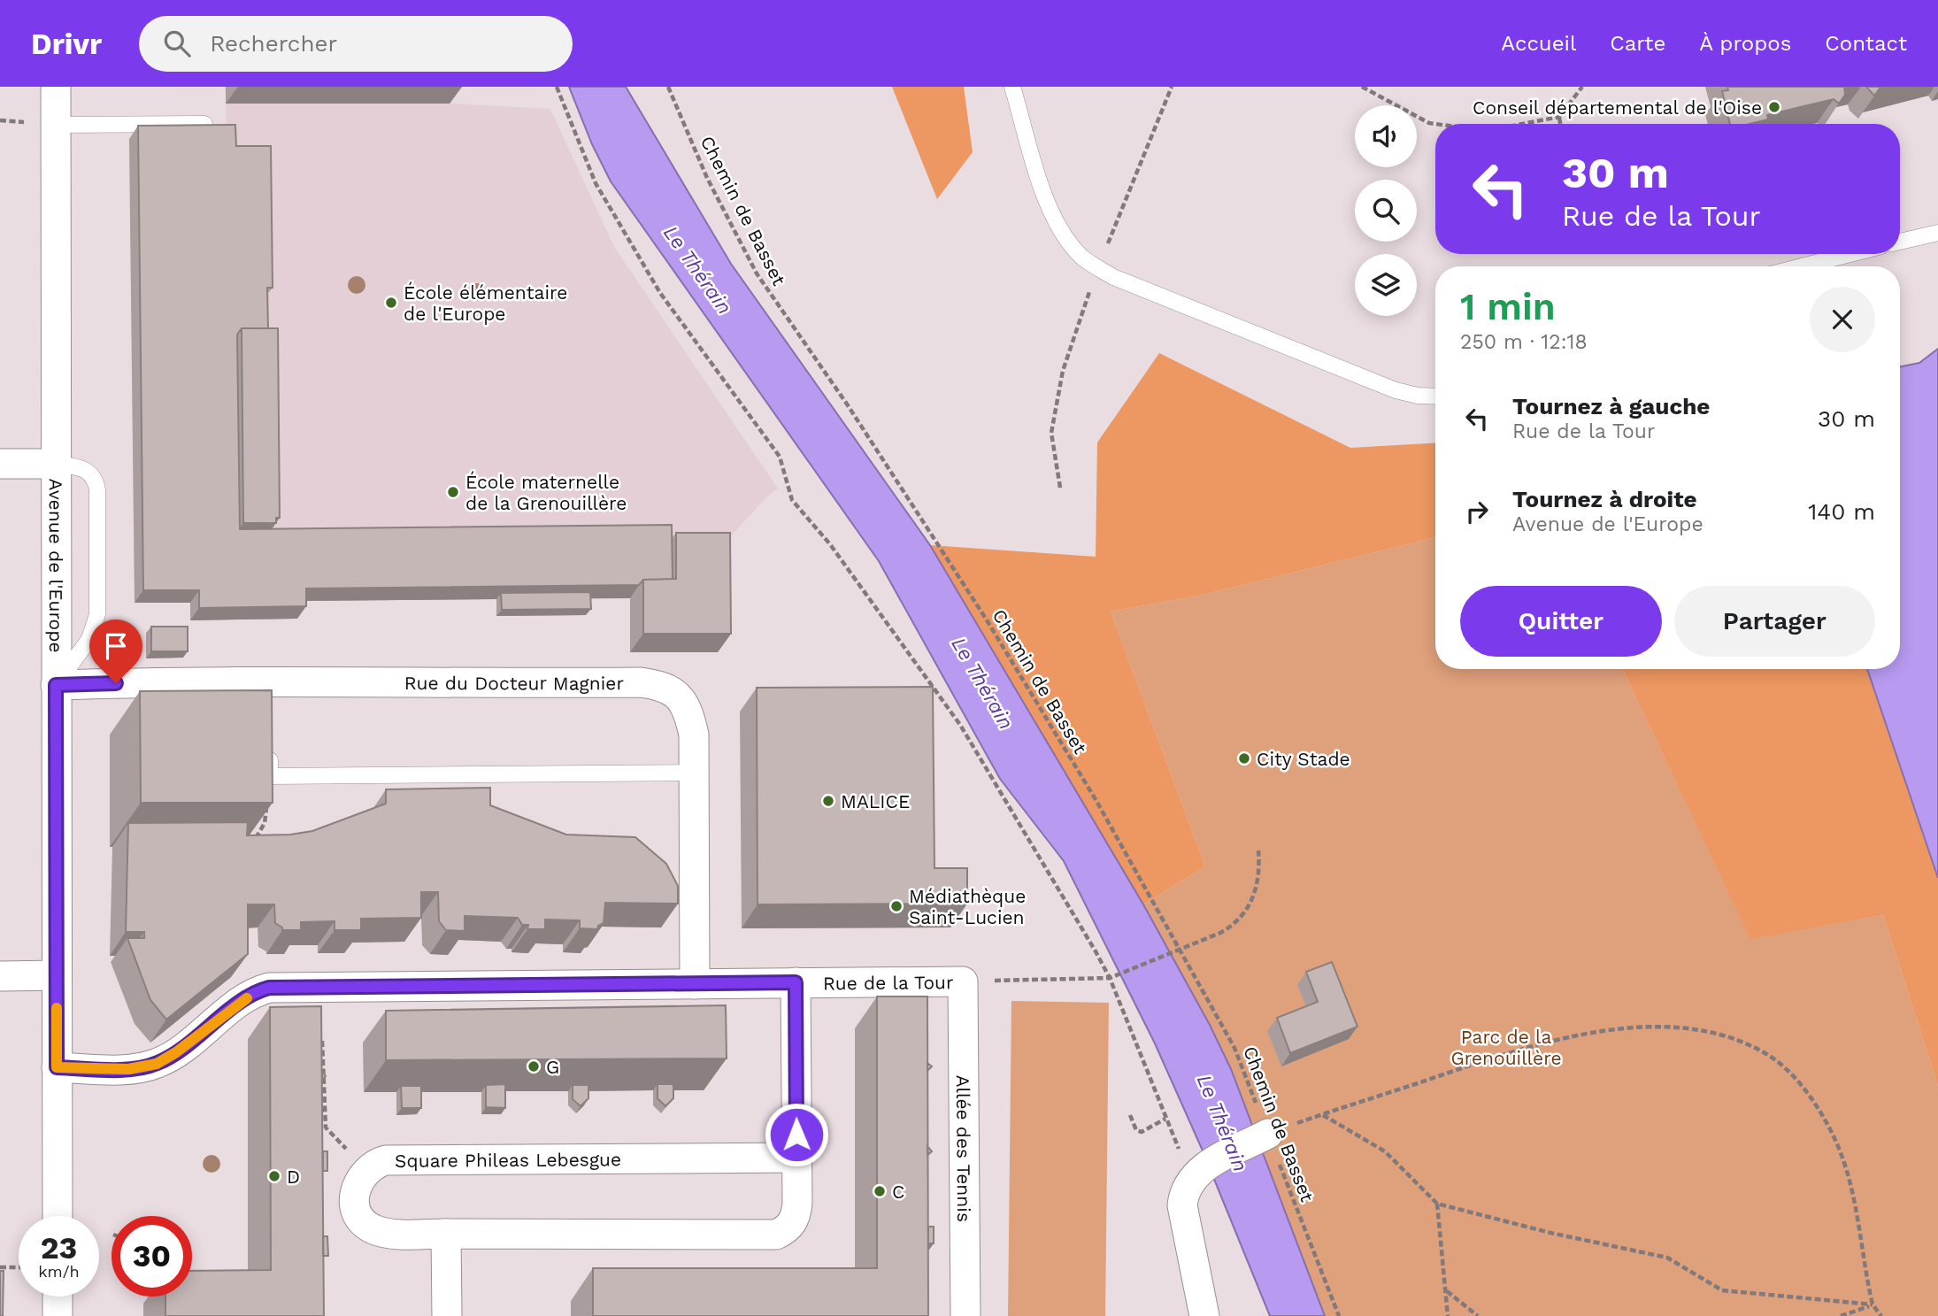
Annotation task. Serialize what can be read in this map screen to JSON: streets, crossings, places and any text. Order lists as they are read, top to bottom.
{
  "streets": {
    "street": [
      "Avenue de l'Europe",
      "Rue du Docteur Magnier",
      "Rue de la Tour",
      "Allée des Tennis",
      "Square Phileas Lebesgue"
    ],
    "path": ["Chemin de Basset"]
  },
  "crossings": [
    ["Avenue de l'Europe", "Rue du Docteur Magnier"],
    ["Avenue de l'Europe", "Rue de la Tour"],
    ["Rue du Docteur Magnier", "Rue de la Tour"],
    ["Rue de la Tour", "Allée des Tennis"]
  ],
  "water": ["Le Thérain"],
  "parks": ["Parc de la Grenouillère"],
  "places": [
    "Conseil départemental de l'Oise",
    "École élémentaire de l'Europe",
    "École maternelle de la Grenouillère",
    "City Stade",
    "MALICE",
    "Médiathèque Saint-Lucien",
    "G",
    "D",
    "C"
  ],
  "page": {
    "header": "Drivr",
    "search": "Rechercher",
    "nav": [
      "Accueil",
      "Carte",
      "À propos",
      "Contact"
    ],
    "turn": ["30 m", "Rue de la Tour"],
    "heading": ["1 min", "250 m · 12:18"],
    "list": [
      {
        "name": "Tournez à gauche",
        "note": "Rue de la Tour",
        "value": "30 m"
      },
      {
        "name": "Tournez à droite",
        "note": "Avenue de l'Europe",
        "value": "140 m"
      }
    ],
    "buttons": ["Quitter", "Partager"],
    "speed": "23 km/h",
    "limit": "30"
  }
}
